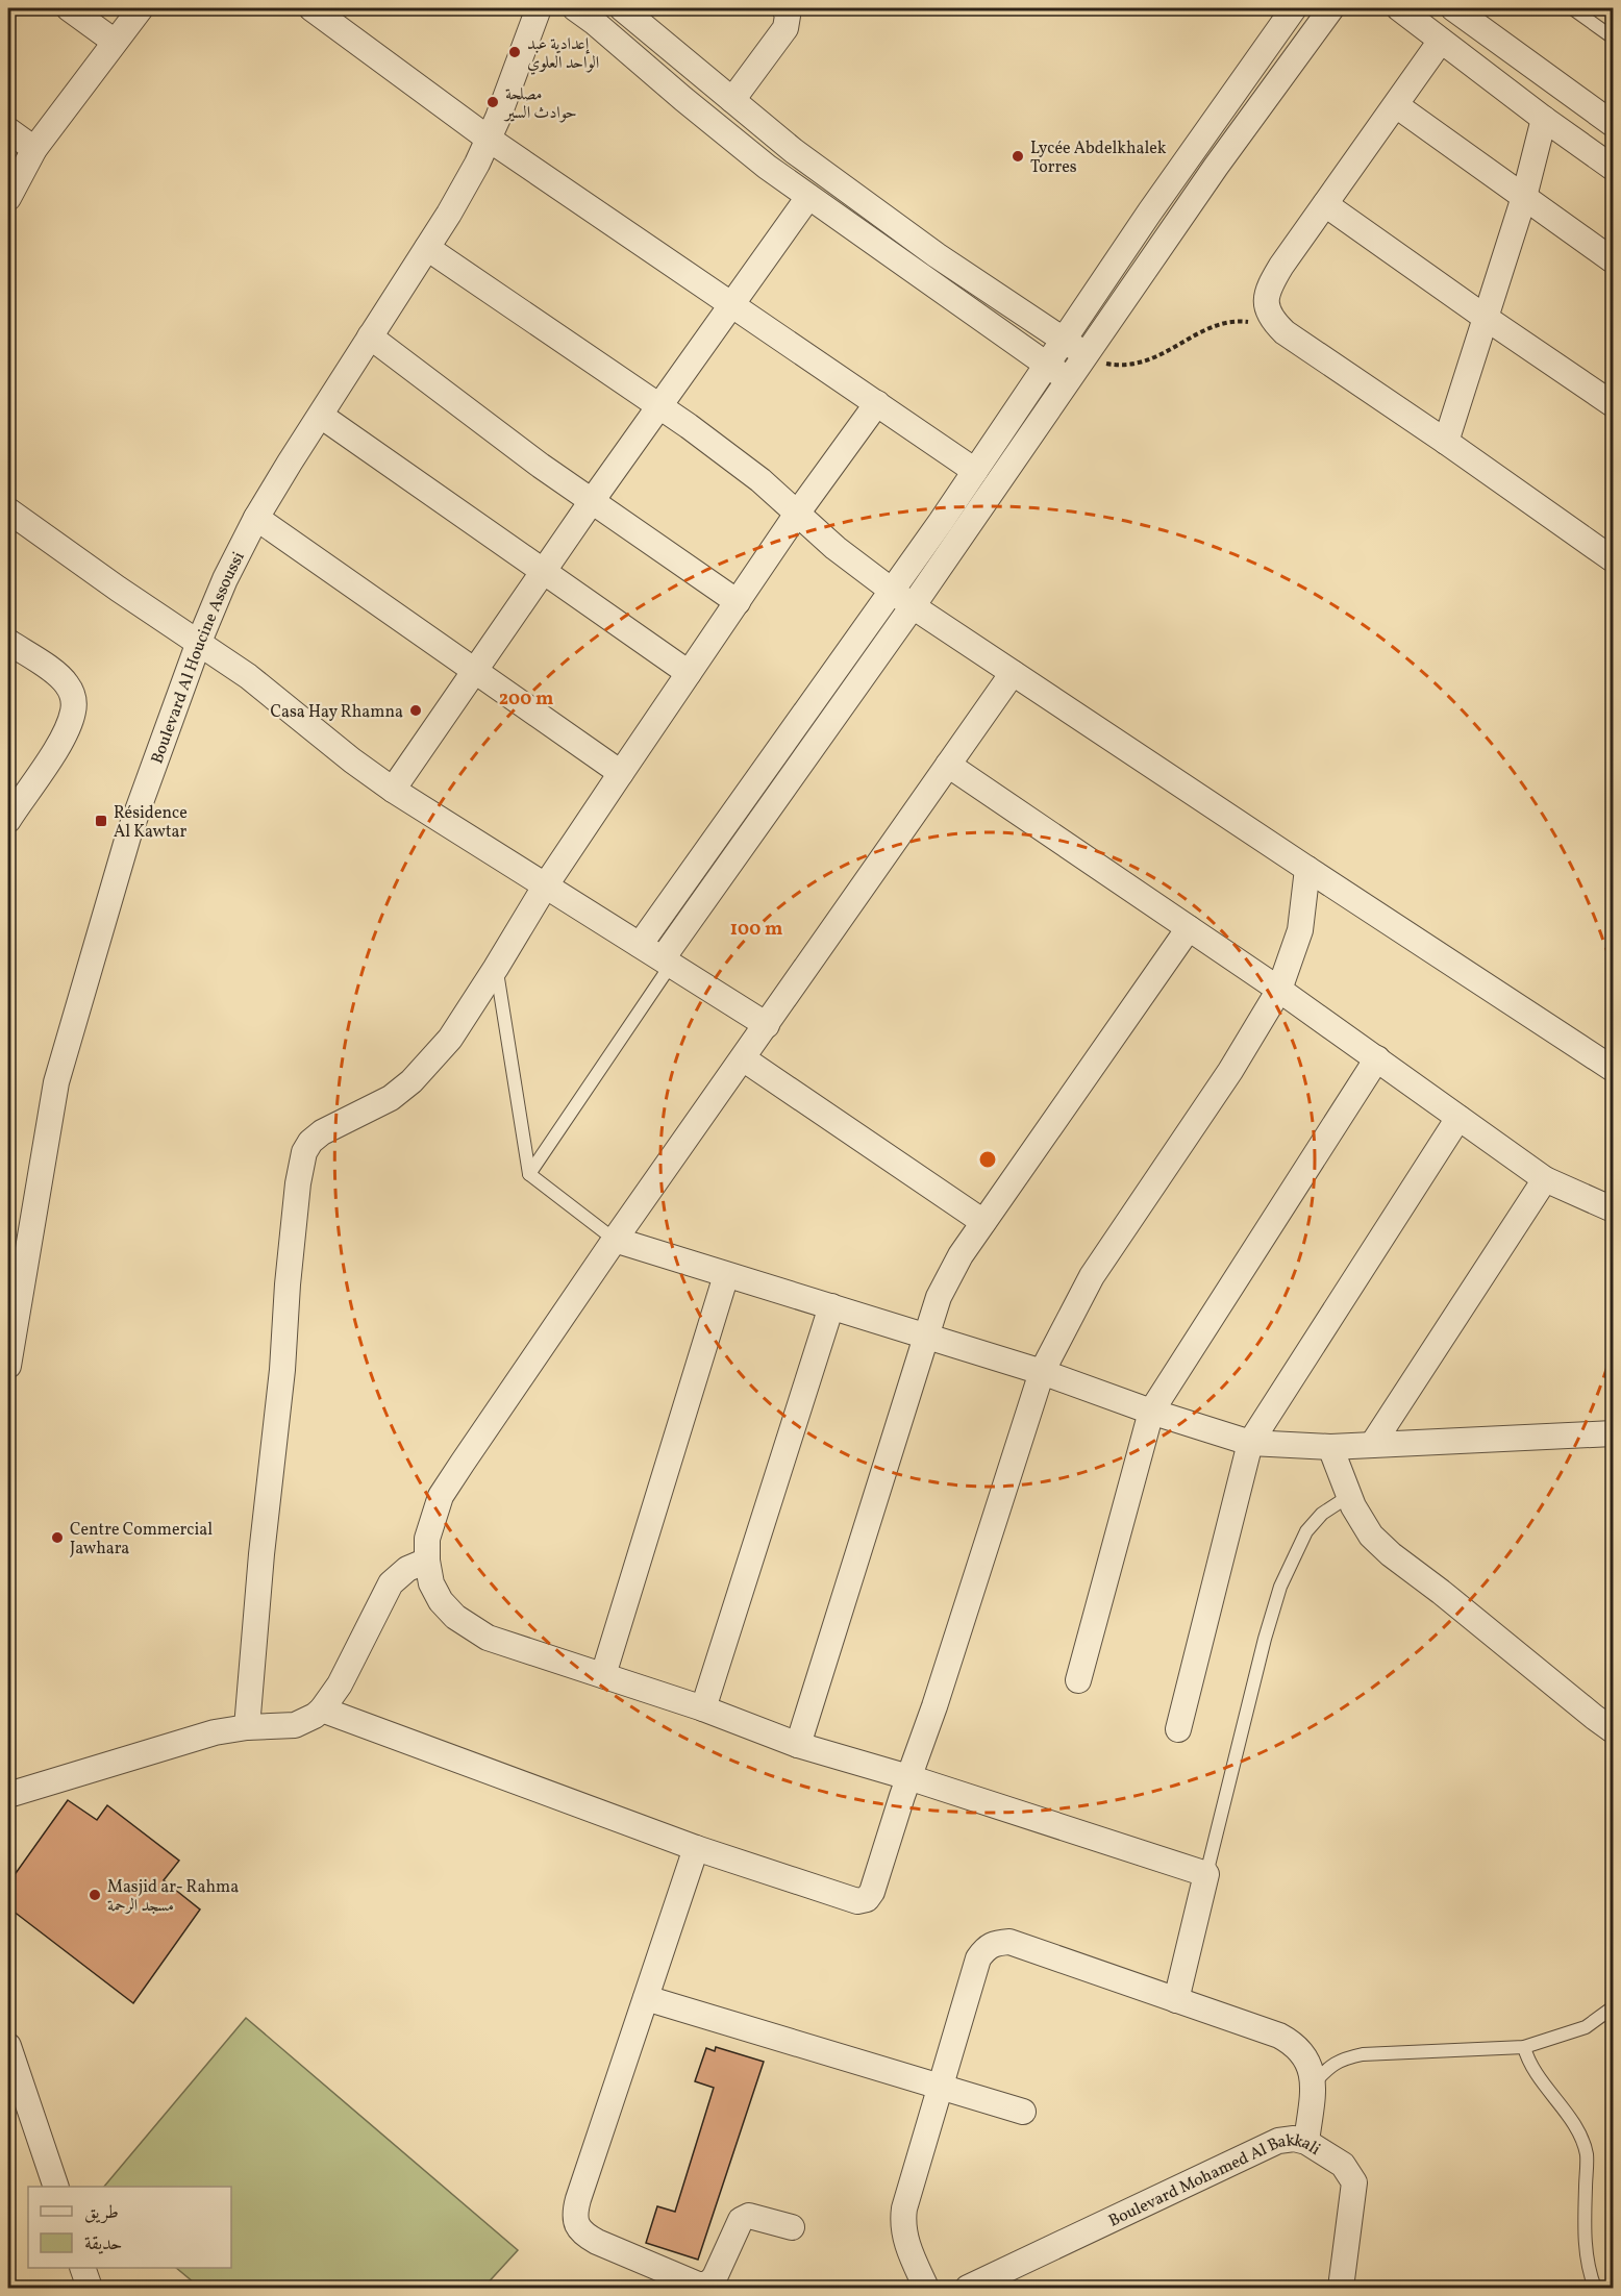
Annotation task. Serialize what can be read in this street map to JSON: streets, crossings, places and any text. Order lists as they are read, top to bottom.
{
  "streets": {
    "street": ["Boulevard Al Houcine Assoussi", "Boulevard Mohamed Al Bakkali"]
  },
  "places": {
    "other": [
      "إعدادية عبد الواحد العلوي",
      "مصلحة حوادث السير",
      "Lycée Abdelkhalek Torres",
      "Casa Hay Rhamna",
      "Centre Commercial Jawhara",
      "Masjid ar- Rahma مسجد الرحمة"
    ],
    "transit": ["Résidence Al Kawtar"]
  },
  "legend": ["طريق", "حديقة"],
  "rings": ["200 m", "100 m"]
}
